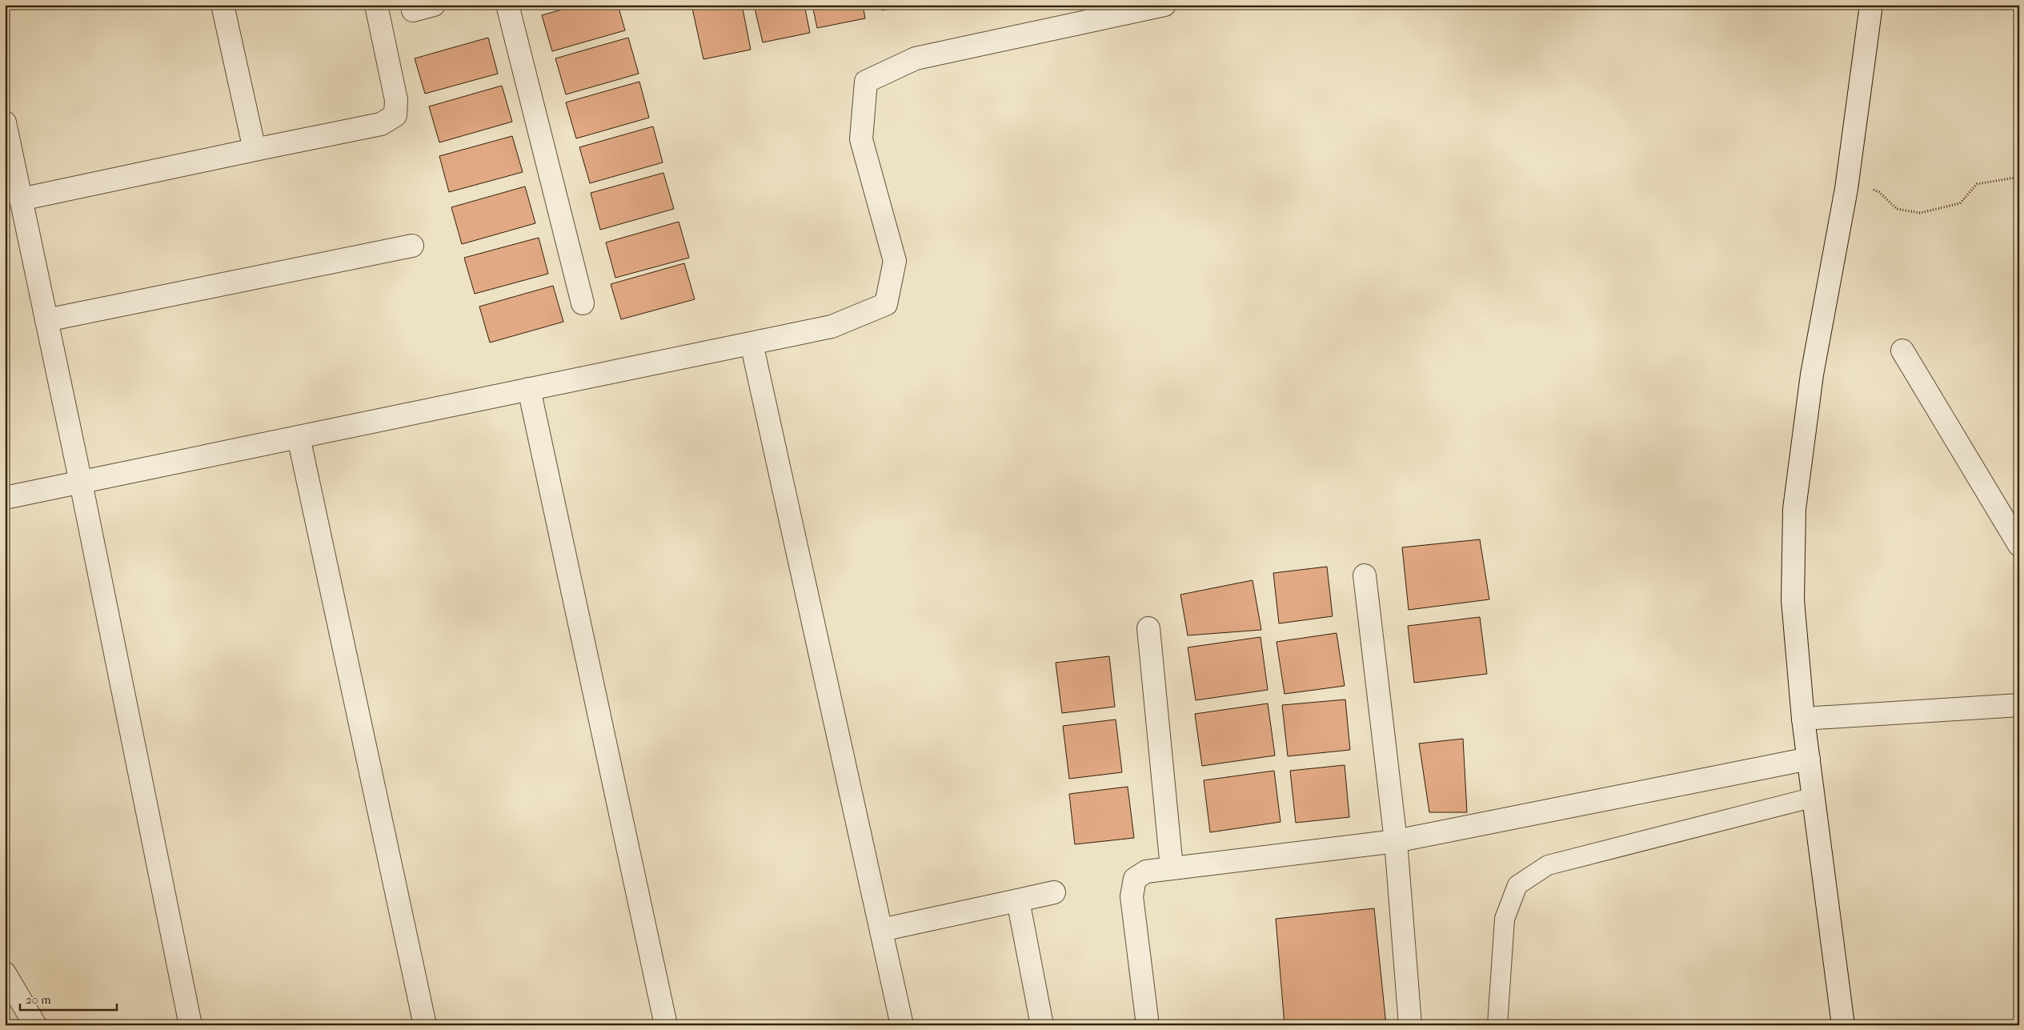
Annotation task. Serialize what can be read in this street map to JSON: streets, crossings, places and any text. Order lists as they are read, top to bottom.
{
  "scale_bar": "20 m"
}
